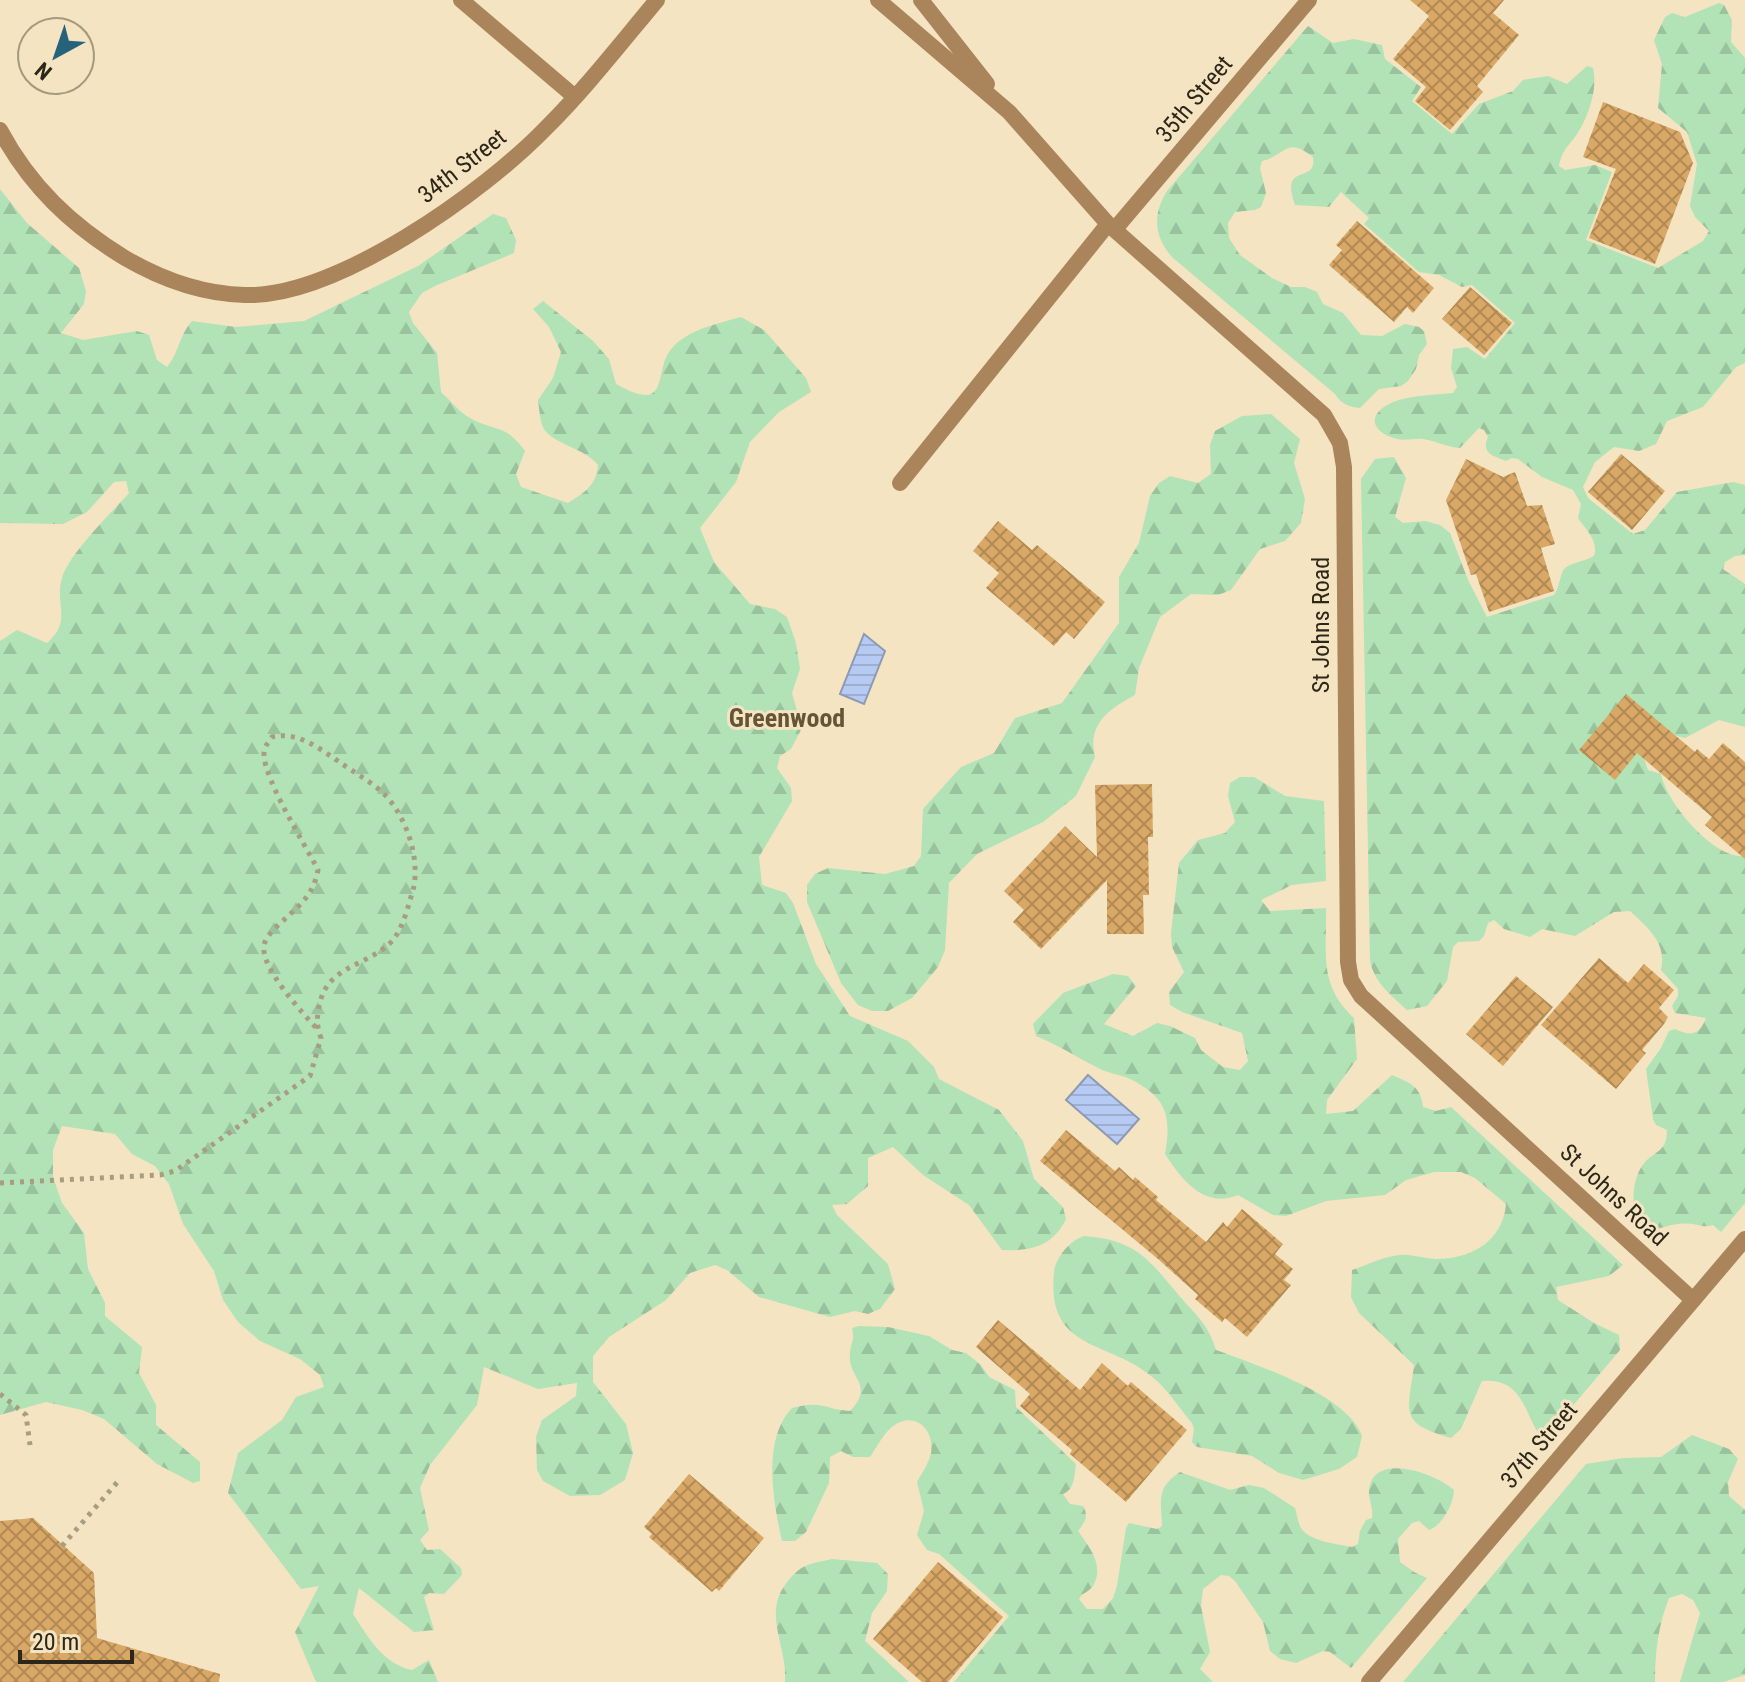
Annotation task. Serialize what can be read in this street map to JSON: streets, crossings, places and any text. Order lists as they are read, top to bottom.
{
  "streets": {
    "street": [
      "35th Street",
      "34th Street",
      "St Johns Road",
      "37th Street"
    ]
  },
  "crossings": [
    ["35th Street", "St Johns Road"],
    ["St Johns Road", "37th Street"]
  ],
  "districts": ["Greenwood"],
  "scale_bar": "20 m",
  "north": "bottom left"
}
